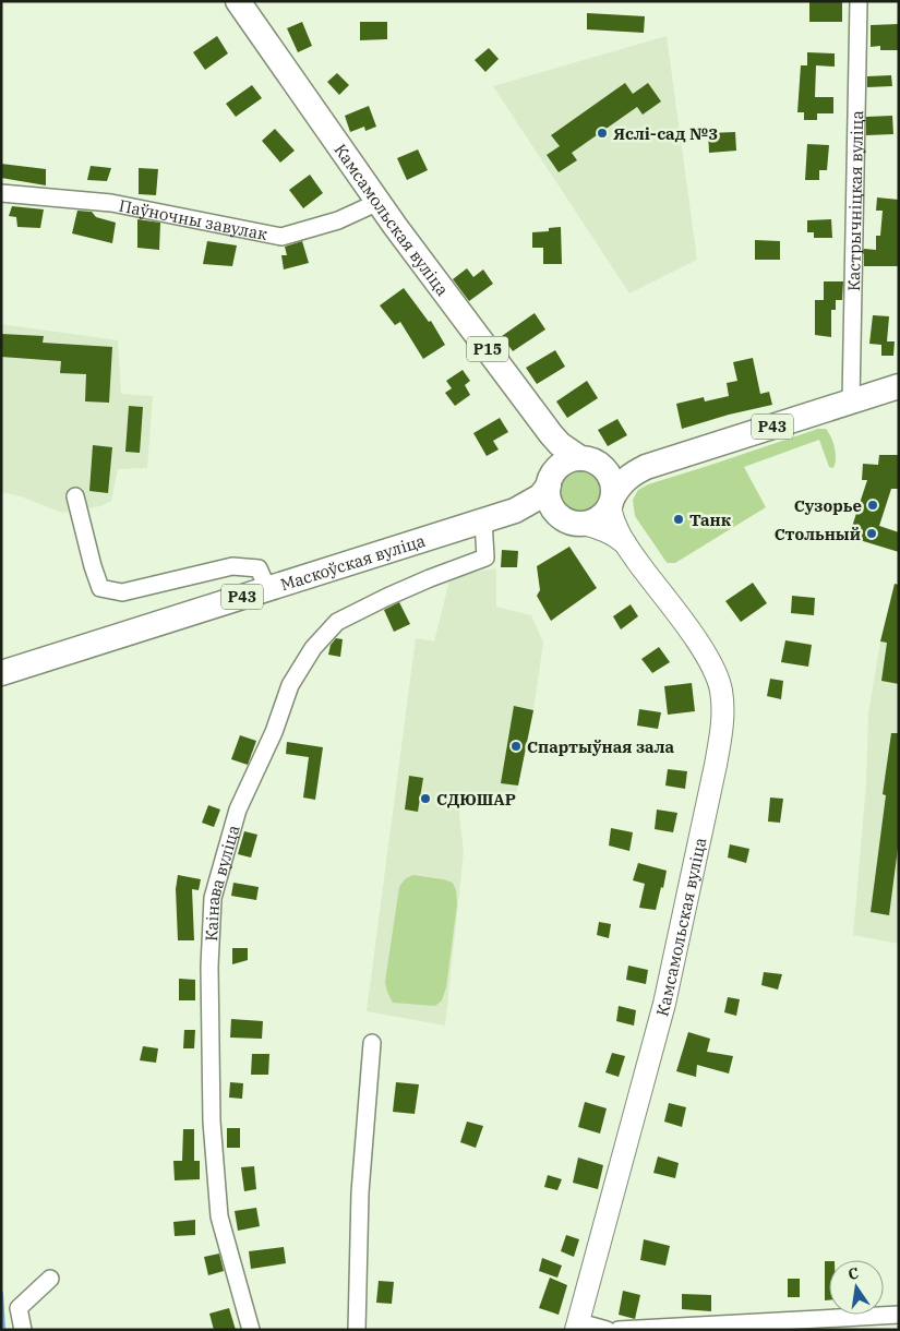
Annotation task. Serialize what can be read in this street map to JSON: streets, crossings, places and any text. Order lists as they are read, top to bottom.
{
  "streets": {
    "main road": [
      "Камсамольская вуліца",
      "Р15",
      "Р43",
      "Маскоўская вуліца"
    ],
    "street": ["Кастрычніцкая вуліца", "Паўночны завулак", "Каінава вуліца"]
  },
  "crossings": [
    ["Кастрычніцкая вуліца", "Р43"],
    ["Паўночны завулак", "Камсамольская вуліца"],
    ["Камсамольская вуліца", "Р43"],
    ["Камсамольская вуліца", "Маскоўская вуліца"],
    ["Р43", "Маскоўская вуліца"],
    ["Маскоўская вуліца", "Каінава вуліца"]
  ],
  "places": [
    "Яслі-сад №3",
    "Сузорье",
    "Танк",
    "Стольный",
    "Спартыўная зала",
    "СДЮШАР"
  ],
  "north": "top"
}
